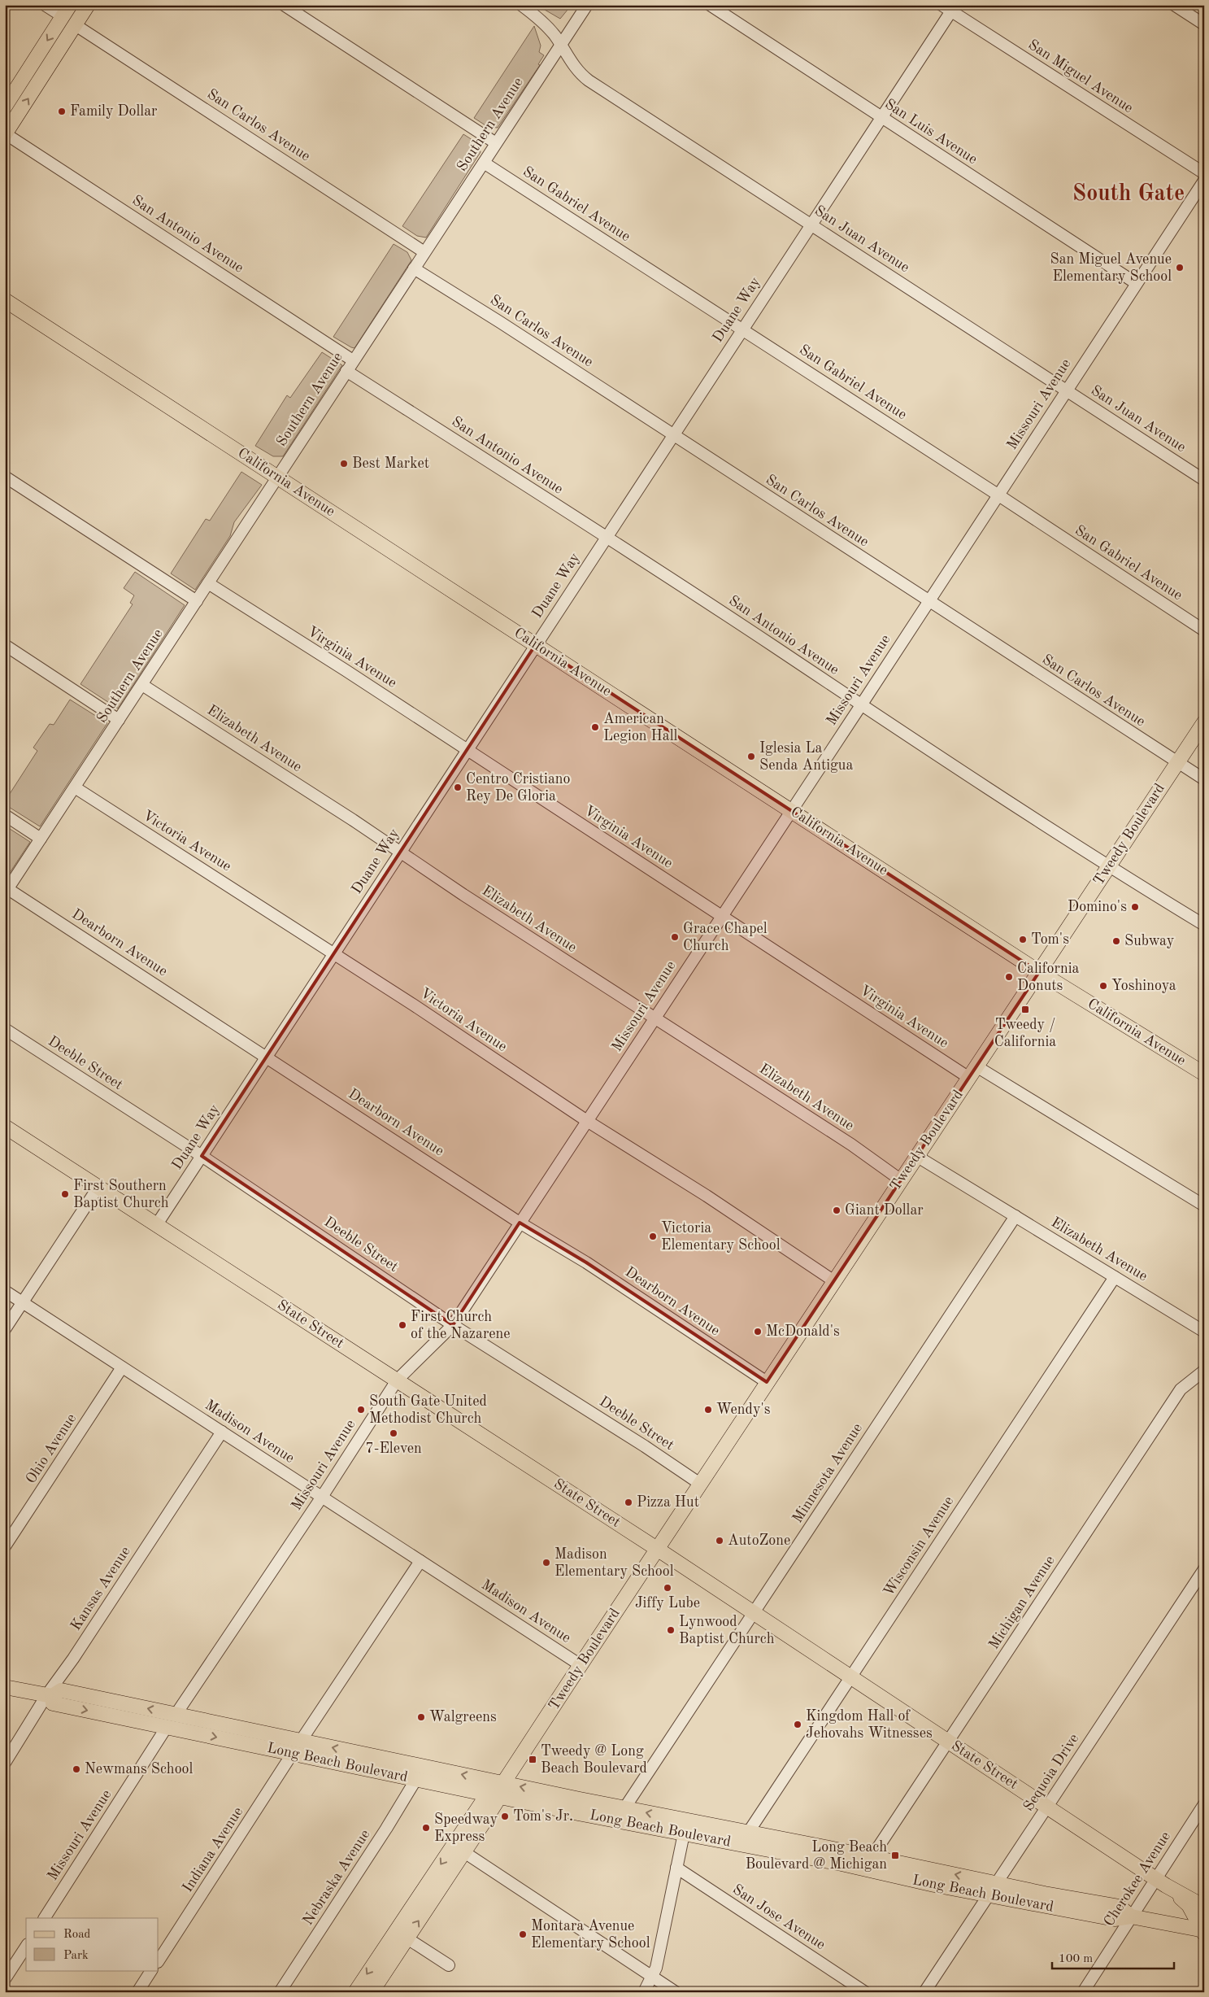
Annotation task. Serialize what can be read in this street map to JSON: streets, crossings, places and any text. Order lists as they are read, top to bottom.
{
  "streets": {
    "main road": [
      "California Avenue",
      "Tweedy Boulevard",
      "State Street",
      "Long Beach Boulevard"
    ],
    "street": [
      "San Miguel Avenue",
      "Southern Avenue",
      "San Carlos Avenue",
      "San Luis Avenue",
      "San Gabriel Avenue",
      "San Antonio Avenue",
      "San Juan Avenue",
      "Duane Way",
      "Missouri Avenue",
      "Virginia Avenue",
      "Elizabeth Avenue",
      "Victoria Avenue",
      "Dearborn Avenue",
      "Deeble Street",
      "Madison Avenue",
      "Ohio Avenue",
      "Minnesota Avenue",
      "Wisconsin Avenue",
      "Kansas Avenue",
      "Michigan Avenue",
      "Sequoia Drive",
      "Indiana Avenue",
      "Nebraska Avenue",
      "Cherokee Avenue",
      "San Jose Avenue"
    ]
  },
  "crossings": [
    ["San Miguel Avenue", "Duane Way"],
    ["Southern Avenue", "San Carlos Avenue"],
    ["Southern Avenue", "San Gabriel Avenue"],
    ["Southern Avenue", "San Antonio Avenue"],
    ["Southern Avenue", "San Juan Avenue"],
    ["Southern Avenue", "California Avenue"],
    ["Southern Avenue", "Virginia Avenue"],
    ["Southern Avenue", "Elizabeth Avenue"],
    ["Southern Avenue", "Victoria Avenue"],
    ["Southern Avenue", "Dearborn Avenue"],
    ["San Carlos Avenue", "Duane Way"],
    ["San Carlos Avenue", "Missouri Avenue"],
    ["San Carlos Avenue", "Tweedy Boulevard"],
    ["San Luis Avenue", "Duane Way"],
    ["San Luis Avenue", "Missouri Avenue"],
    ["San Gabriel Avenue", "Duane Way"],
    ["San Gabriel Avenue", "Missouri Avenue"],
    ["San Antonio Avenue", "Duane Way"],
    ["San Antonio Avenue", "Missouri Avenue"],
    ["San Antonio Avenue", "Tweedy Boulevard"],
    ["San Juan Avenue", "Duane Way"],
    ["San Juan Avenue", "Missouri Avenue"],
    ["Duane Way", "California Avenue"],
    ["Duane Way", "Virginia Avenue"],
    ["Duane Way", "Elizabeth Avenue"],
    ["Duane Way", "Victoria Avenue"],
    ["Duane Way", "Dearborn Avenue"],
    ["Duane Way", "Deeble Street"],
    ["Duane Way", "State Street"],
    ["Missouri Avenue", "California Avenue"],
    ["Missouri Avenue", "Virginia Avenue"],
    ["Missouri Avenue", "Elizabeth Avenue"],
    ["Missouri Avenue", "Victoria Avenue"],
    ["Missouri Avenue", "Dearborn Avenue"],
    ["Missouri Avenue", "Deeble Street"],
    ["Missouri Avenue", "State Street"],
    ["Missouri Avenue", "Madison Avenue"],
    ["Missouri Avenue", "Long Beach Boulevard"],
    ["California Avenue", "Tweedy Boulevard"],
    ["Virginia Avenue", "Tweedy Boulevard"],
    ["Elizabeth Avenue", "Tweedy Boulevard"],
    ["Elizabeth Avenue", "Minnesota Avenue"],
    ["Elizabeth Avenue", "Wisconsin Avenue"],
    ["Tweedy Boulevard", "Victoria Avenue"],
    ["Tweedy Boulevard", "Dearborn Avenue"],
    ["Tweedy Boulevard", "Deeble Street"],
    ["Tweedy Boulevard", "State Street"],
    ["Tweedy Boulevard", "Madison Avenue"],
    ["Tweedy Boulevard", "Long Beach Boulevard"],
    ["State Street", "Minnesota Avenue"],
    ["State Street", "Wisconsin Avenue"],
    ["State Street", "Michigan Avenue"],
    ["State Street", "Long Beach Boulevard"],
    ["State Street", "Sequoia Drive"],
    ["State Street", "Cherokee Avenue"],
    ["Madison Avenue", "Ohio Avenue"],
    ["Madison Avenue", "Kansas Avenue"],
    ["Minnesota Avenue", "Long Beach Boulevard"],
    ["Wisconsin Avenue", "Long Beach Boulevard"],
    ["Kansas Avenue", "Long Beach Boulevard"],
    ["Michigan Avenue", "Long Beach Boulevard"],
    ["Long Beach Boulevard", "Sequoia Drive"],
    ["Long Beach Boulevard", "Indiana Avenue"],
    ["Long Beach Boulevard", "Nebraska Avenue"],
    ["Long Beach Boulevard", "Cherokee Avenue"]
  ],
  "districts": ["South Gate"],
  "places": {
    "other": [
      "Family Dollar",
      "San Miguel Avenue Elementary School",
      "Best Market",
      "American Legion Hall",
      "Iglesia La Senda Antigua",
      "Centro Cristiano Rey De Gloria",
      "Domino's",
      "Grace Chapel Church",
      "Tom's",
      "Subway",
      "California Donuts",
      "Yoshinoya",
      "First Southern Baptist Church",
      "Giant Dollar",
      "Victoria Elementary School",
      "First Church of the Nazarene",
      "McDonald's",
      "South Gate United Methodist Church",
      "Wendy's",
      "7-Eleven",
      "Pizza Hut",
      "AutoZone",
      "Madison Elementary School",
      "Jiffy Lube",
      "Lynwood Baptist Church",
      "Walgreens",
      "Kingdom Hall of Jehovahs Witnesses",
      "Newmans School",
      "Tom's Jr.",
      "Speedway Express",
      "Montara Avenue Elementary School"
    ],
    "transit": ["Tweedy / California", "Tweedy @ Long Beach Boulevard", "Long Beach Boulevard @ Michigan"]
  },
  "legend": ["Road", "Park"],
  "scale_bar": "100 m"
}
